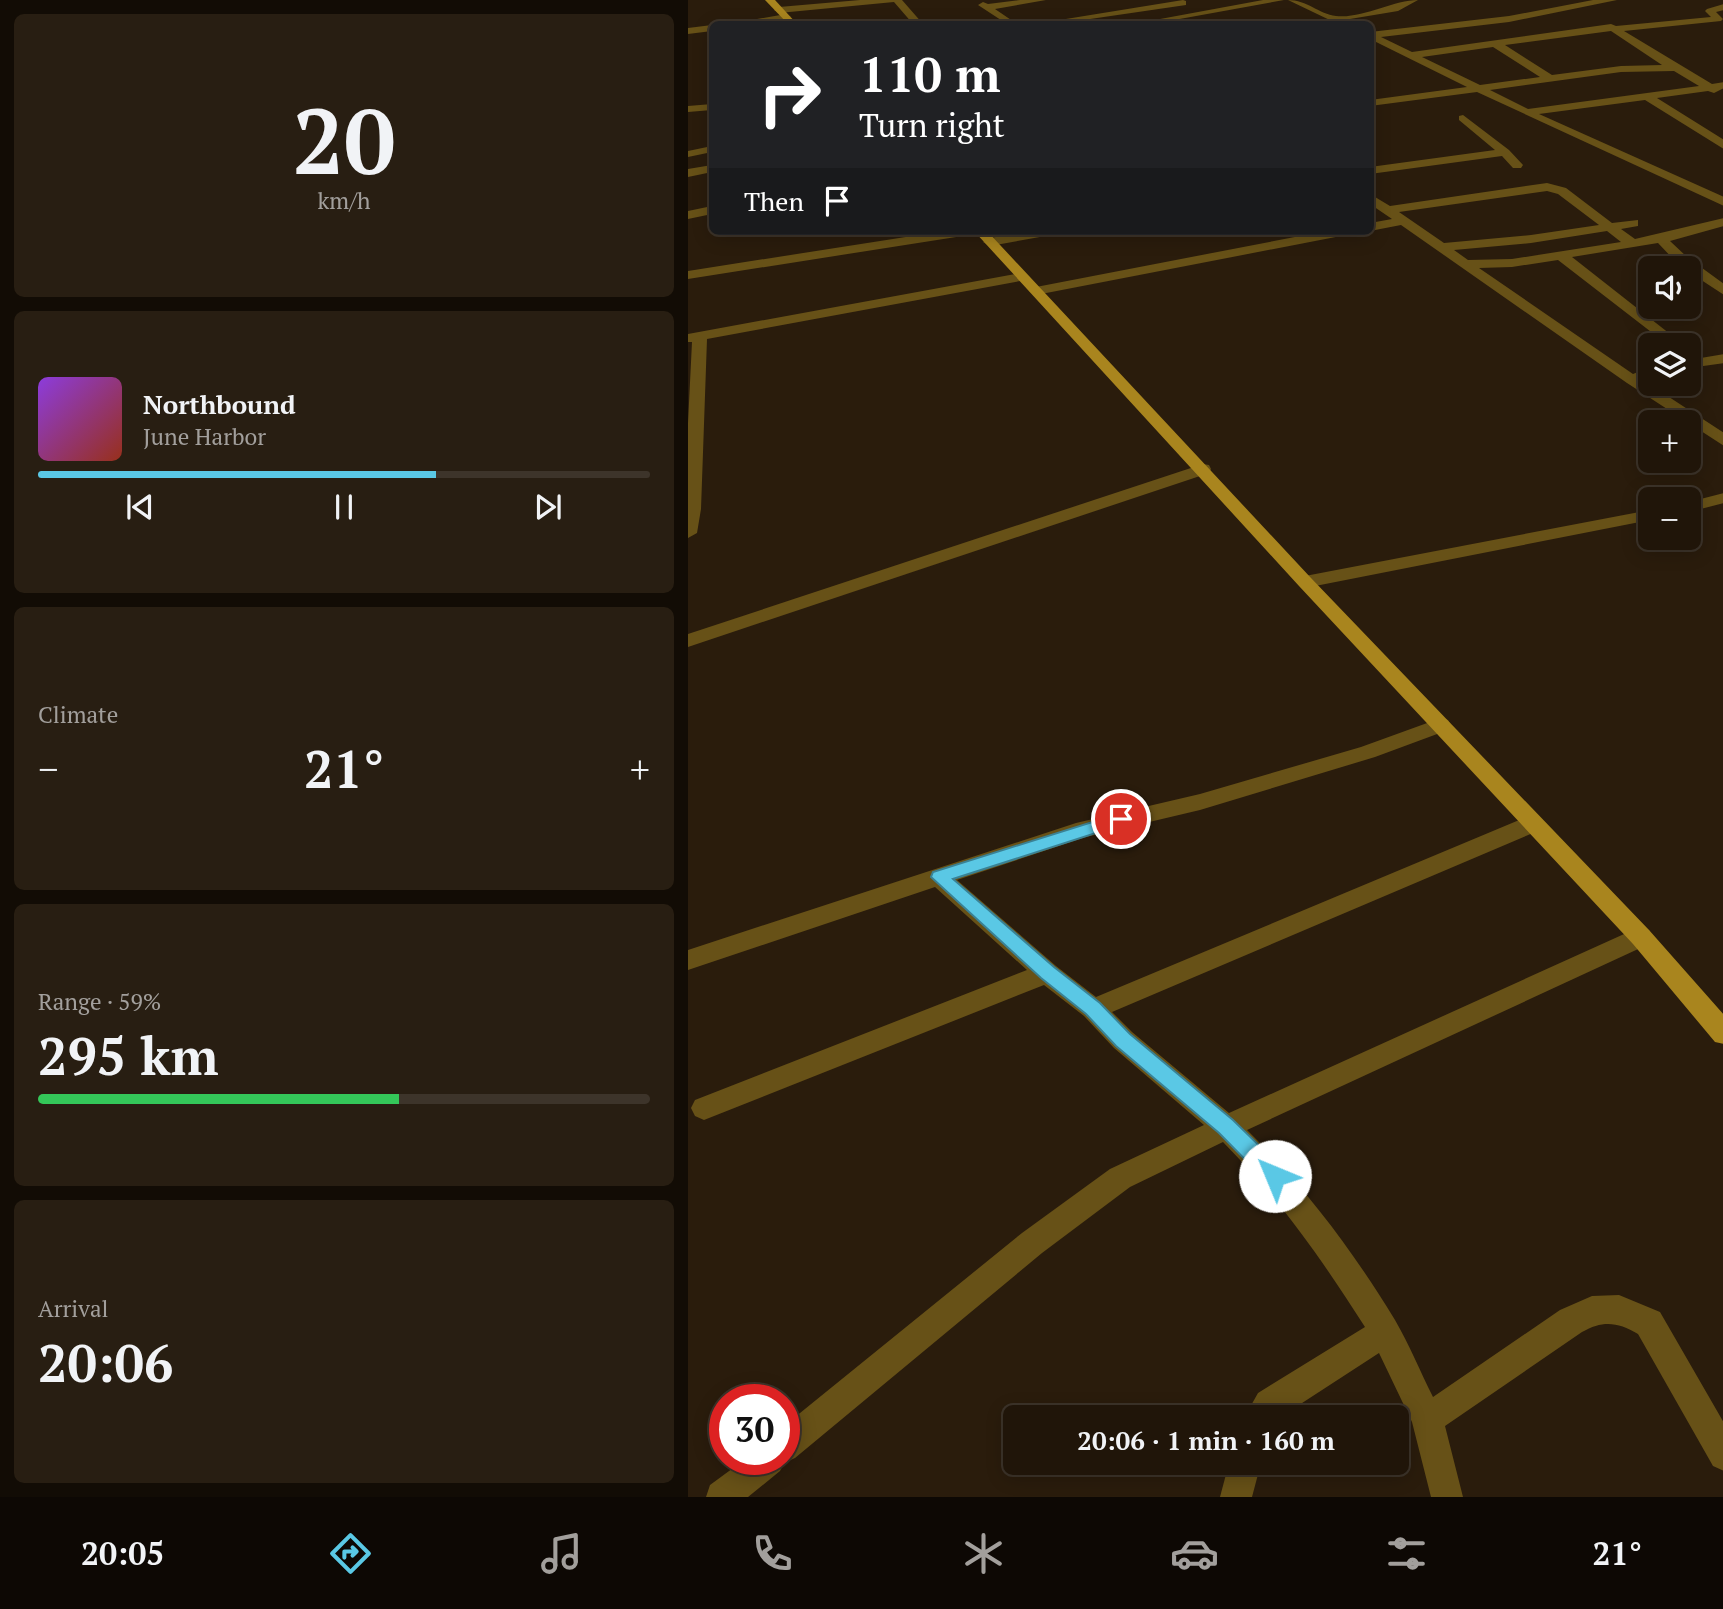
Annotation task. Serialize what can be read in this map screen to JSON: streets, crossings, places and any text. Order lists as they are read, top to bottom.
{
  "page": {
    "tile": [
      ["20", "km/h"],
      "Climate",
      ["Range · 59%", "295 km"],
      ["Arrival", "20:06"]
    ],
    "turn": ["110 m", "Turn right"],
    "then": "Then",
    "map_buttons": ["+", "−"],
    "song": ["Northbound", "June Harbor"],
    "heat": ["−", "21°", "+"],
    "limit": "30",
    "trip": "20:06 · 1 min · 160 m",
    "tabs": ["20:05", "21°"]
  }
}
